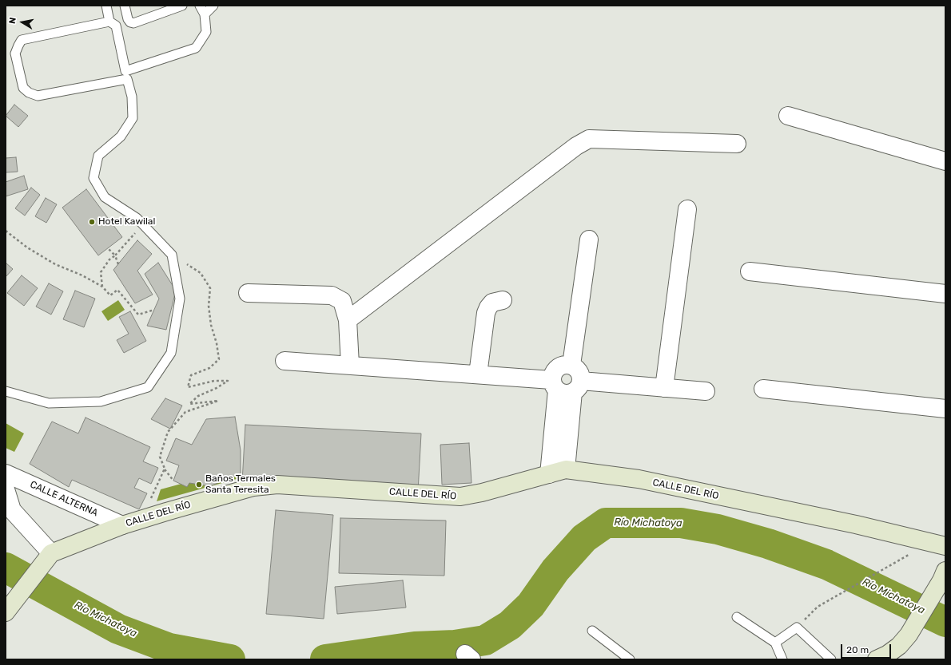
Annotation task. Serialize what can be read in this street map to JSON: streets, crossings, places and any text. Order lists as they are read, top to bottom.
{
  "streets": {
    "main road": ["CALLE DEL RÍO"],
    "street": ["CALLE ALTERNA"]
  },
  "crossings": [
    ["CALLE DEL RÍO", "CALLE ALTERNA"]
  ],
  "water": ["Río Michatoya"],
  "places": ["Hotel Kawilal", "Baños Termales Santa Teresita"],
  "scale_bar": "20 m",
  "north": "left"
}
